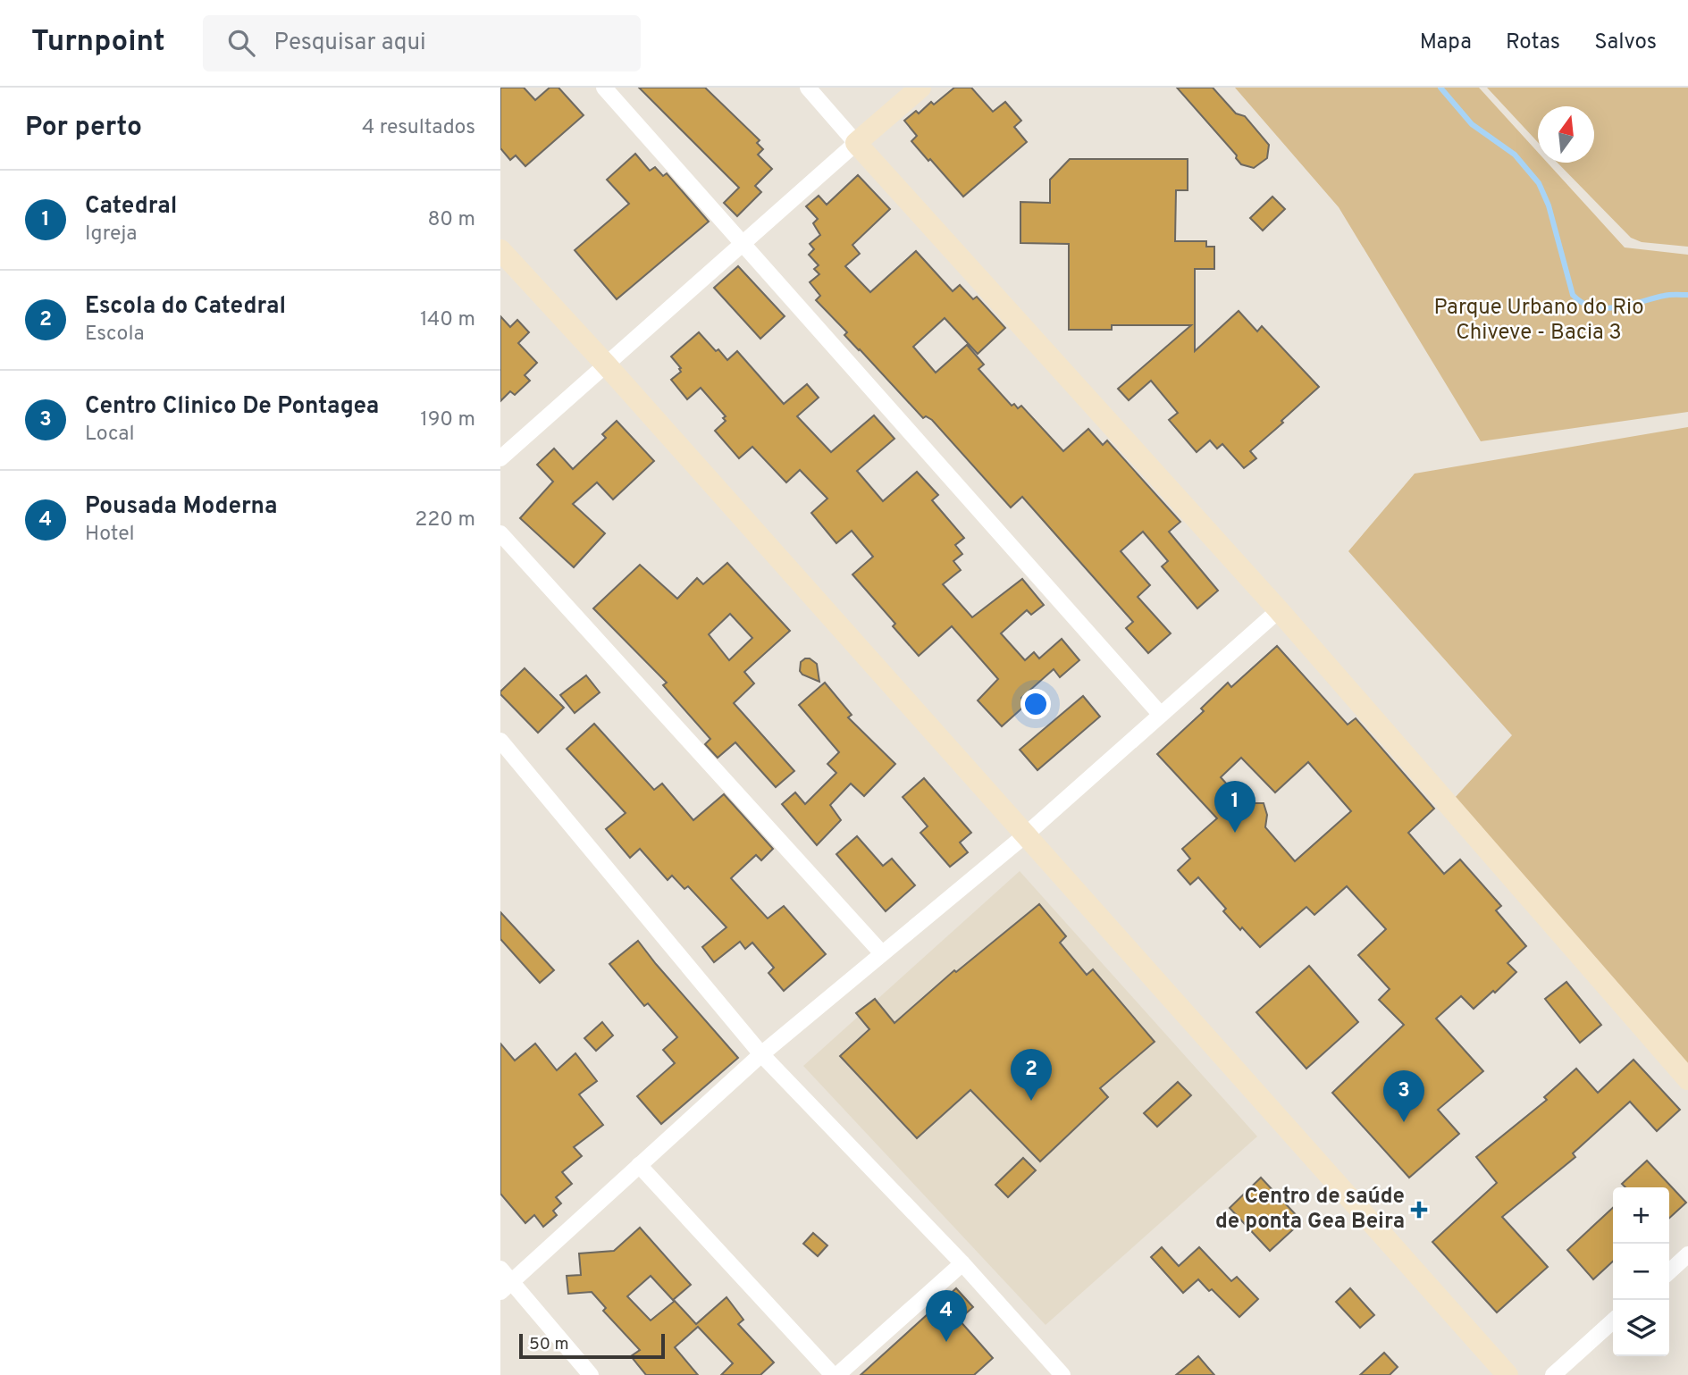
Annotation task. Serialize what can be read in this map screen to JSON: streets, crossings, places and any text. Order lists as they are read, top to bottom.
{
  "parks": ["Parque Urbano do Rio Chiveve - Bacia 3"],
  "places": {
    "health": ["Centro de saúde de ponta Gea Beira"]
  },
  "scale_bar": "50 m",
  "north": "top",
  "page": {
    "header": "Turnpoint",
    "search": "Pesquisar aqui",
    "nav": ["Mapa", "Rotas", "Salvos"],
    "heading": ["Por perto", "4 resultados"],
    "list": [
      {
        "mark": "1",
        "name": "Catedral",
        "note": "Igreja",
        "value": "80 m"
      },
      {
        "mark": "2",
        "name": "Escola do Catedral",
        "note": "Escola",
        "value": "140 m"
      },
      {
        "mark": "3",
        "name": "Centro Clinico De Pontagea",
        "note": "Local",
        "value": "190 m"
      },
      {
        "mark": "4",
        "name": "Pousada Moderna",
        "note": "Hotel",
        "value": "220 m"
      }
    ],
    "pins": [
      "1",
      "2",
      "3",
      "4"
    ],
    "map_buttons": ["+", "−"],
    "scale": "50 m"
  }
}
